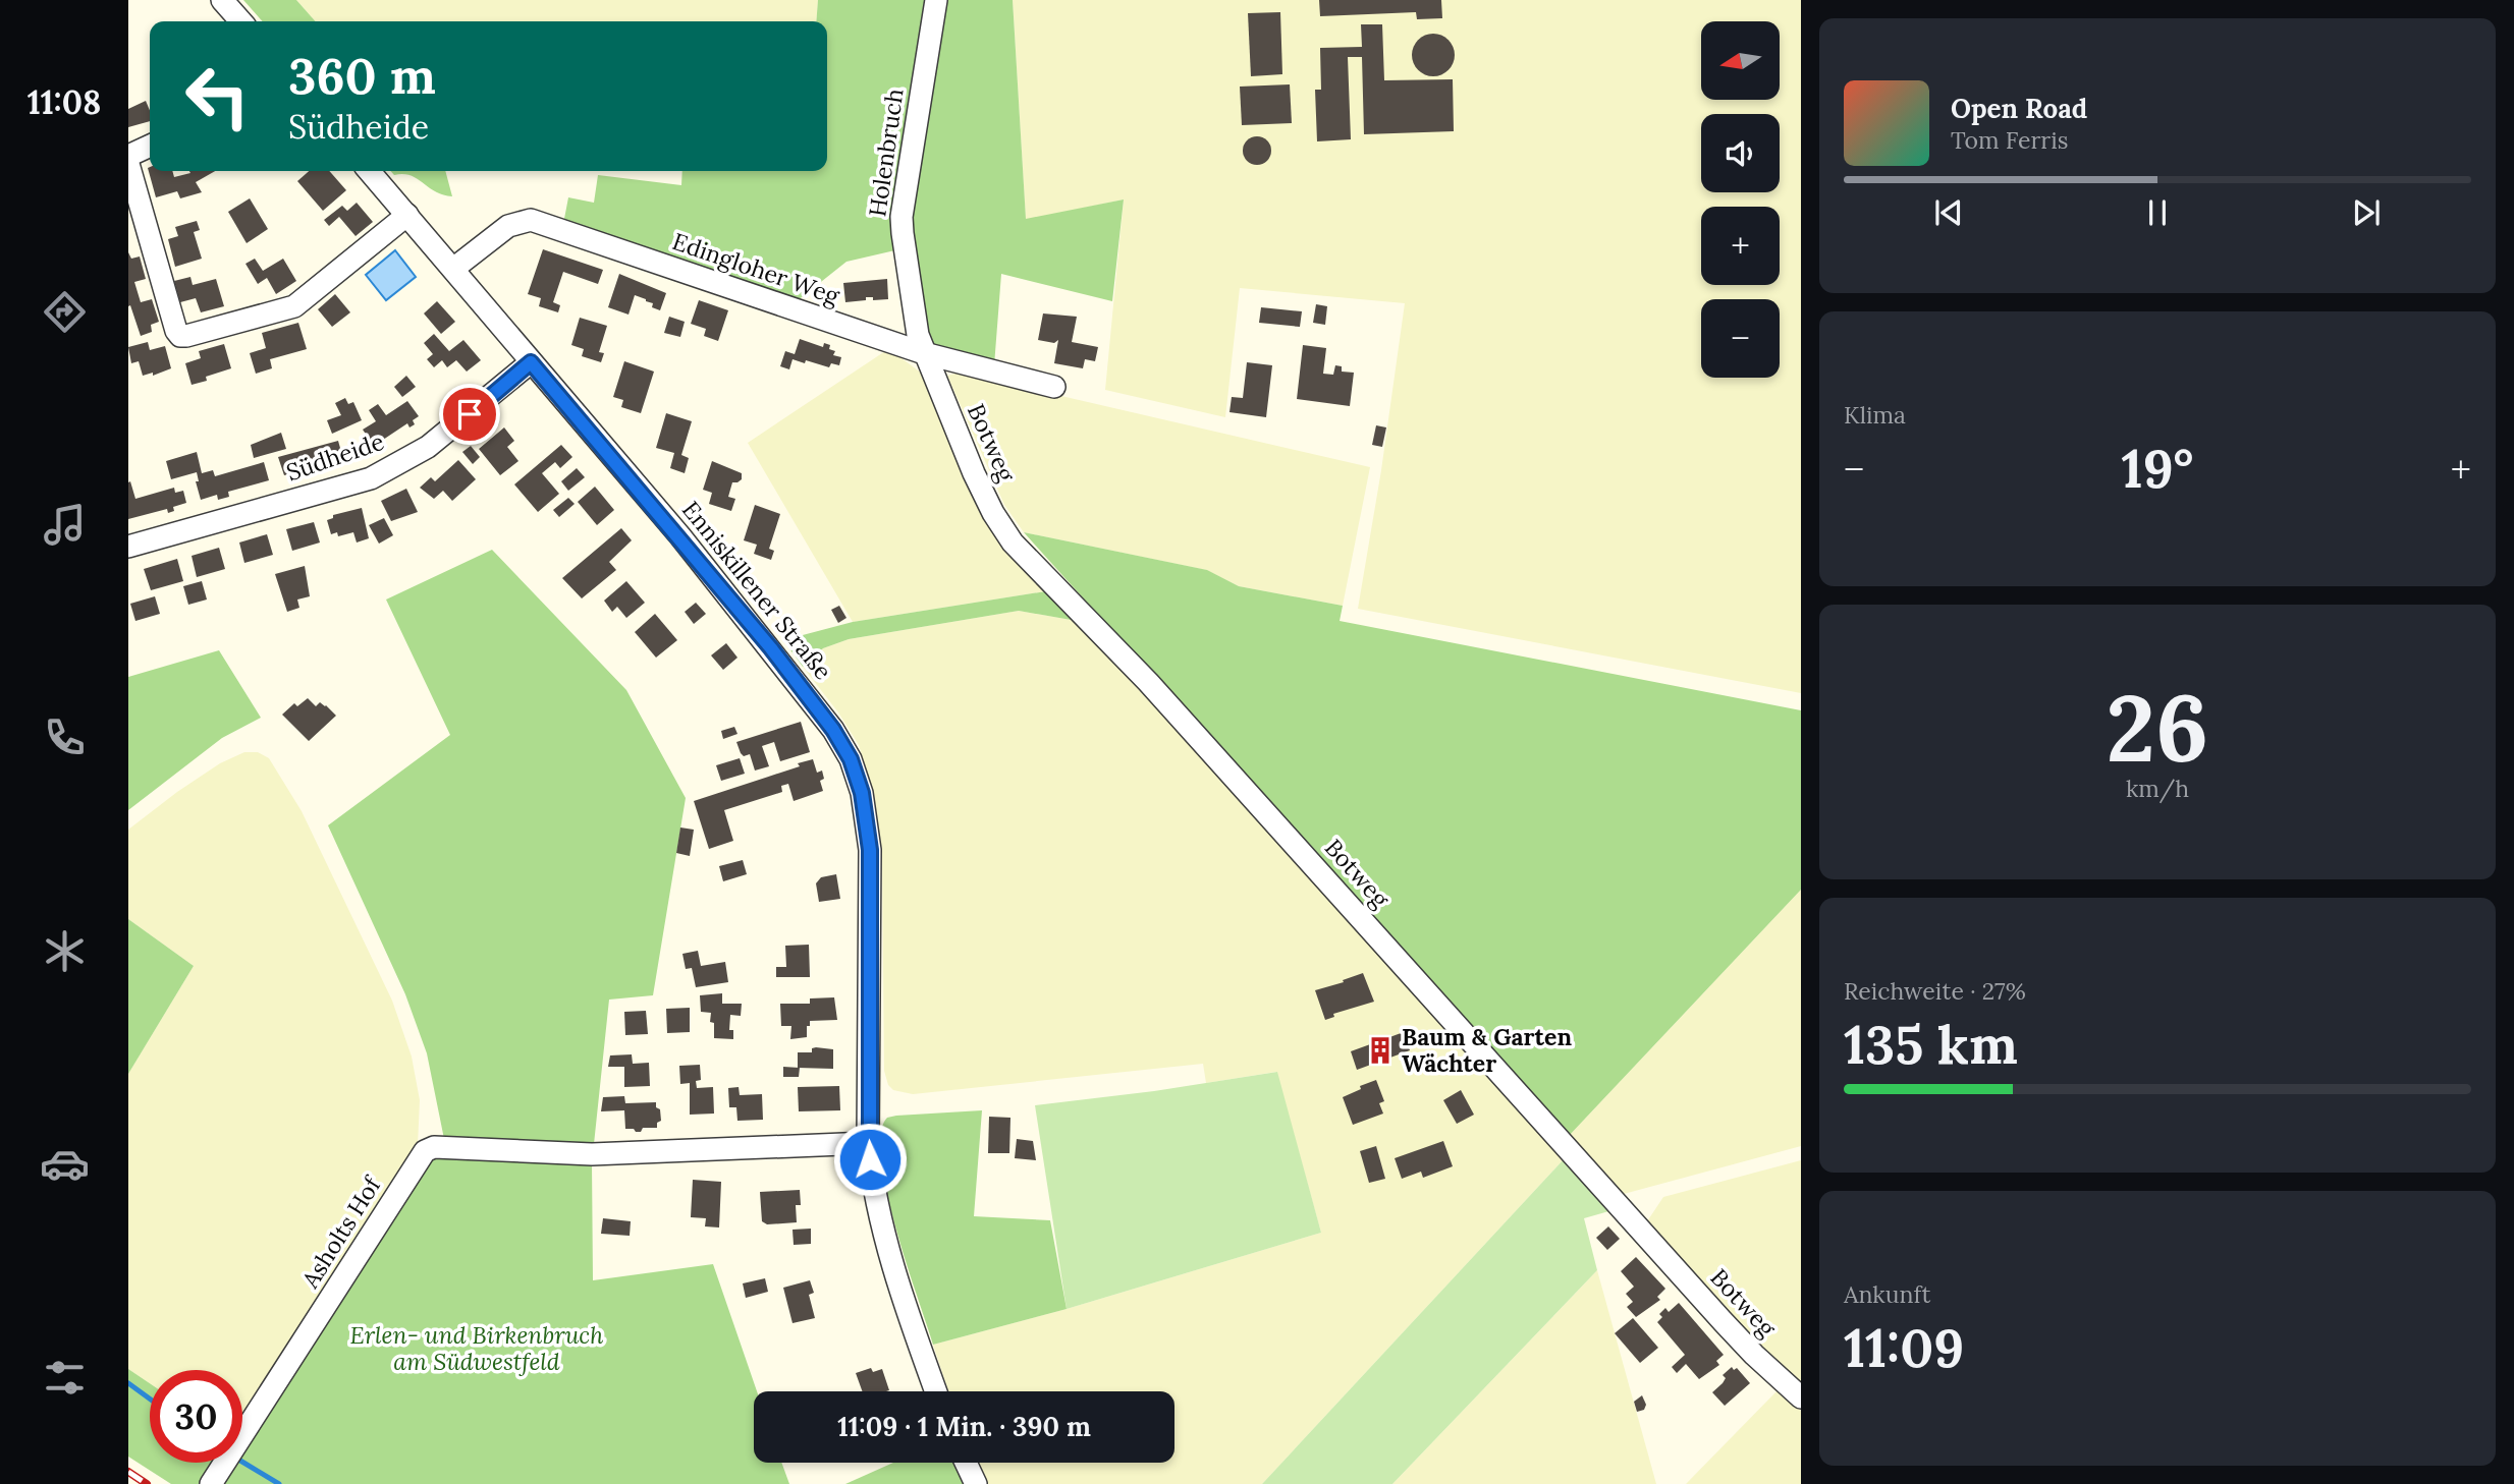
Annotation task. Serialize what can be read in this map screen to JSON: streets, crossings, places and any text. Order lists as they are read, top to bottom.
{
  "streets": {
    "street": [
      "Holenbruch",
      "Edingloher Weg",
      "Botweg",
      "Südheide",
      "Enniskillener Straße",
      "Asholts Hof"
    ]
  },
  "crossings": [
    ["Holenbruch", "Edingloher Weg"],
    ["Holenbruch", "Botweg"],
    ["Edingloher Weg", "Botweg"],
    ["Edingloher Weg", "Enniskillener Straße"],
    ["Südheide", "Enniskillener Straße"],
    ["Enniskillener Straße", "Asholts Hof"]
  ],
  "parks": ["Erlen- und Birkenbruch am Südwestfeld"],
  "places": {
    "building": ["Baum & Garten Wächter"]
  },
  "north": "left",
  "page": {
    "tabs": "11:08",
    "map_buttons": ["+", "−"],
    "turn": ["360 m", "Südheide"],
    "song": ["Open Road", "Tom Ferris"],
    "tile": [
      "Klima",
      ["26", "km/h"],
      ["Reichweite · 27%", "135 km"],
      ["Ankunft", "11:09"]
    ],
    "heat": ["−", "19°", "+"],
    "limit": "30",
    "trip": "11:09 · 1 Min. · 390 m"
  }
}
